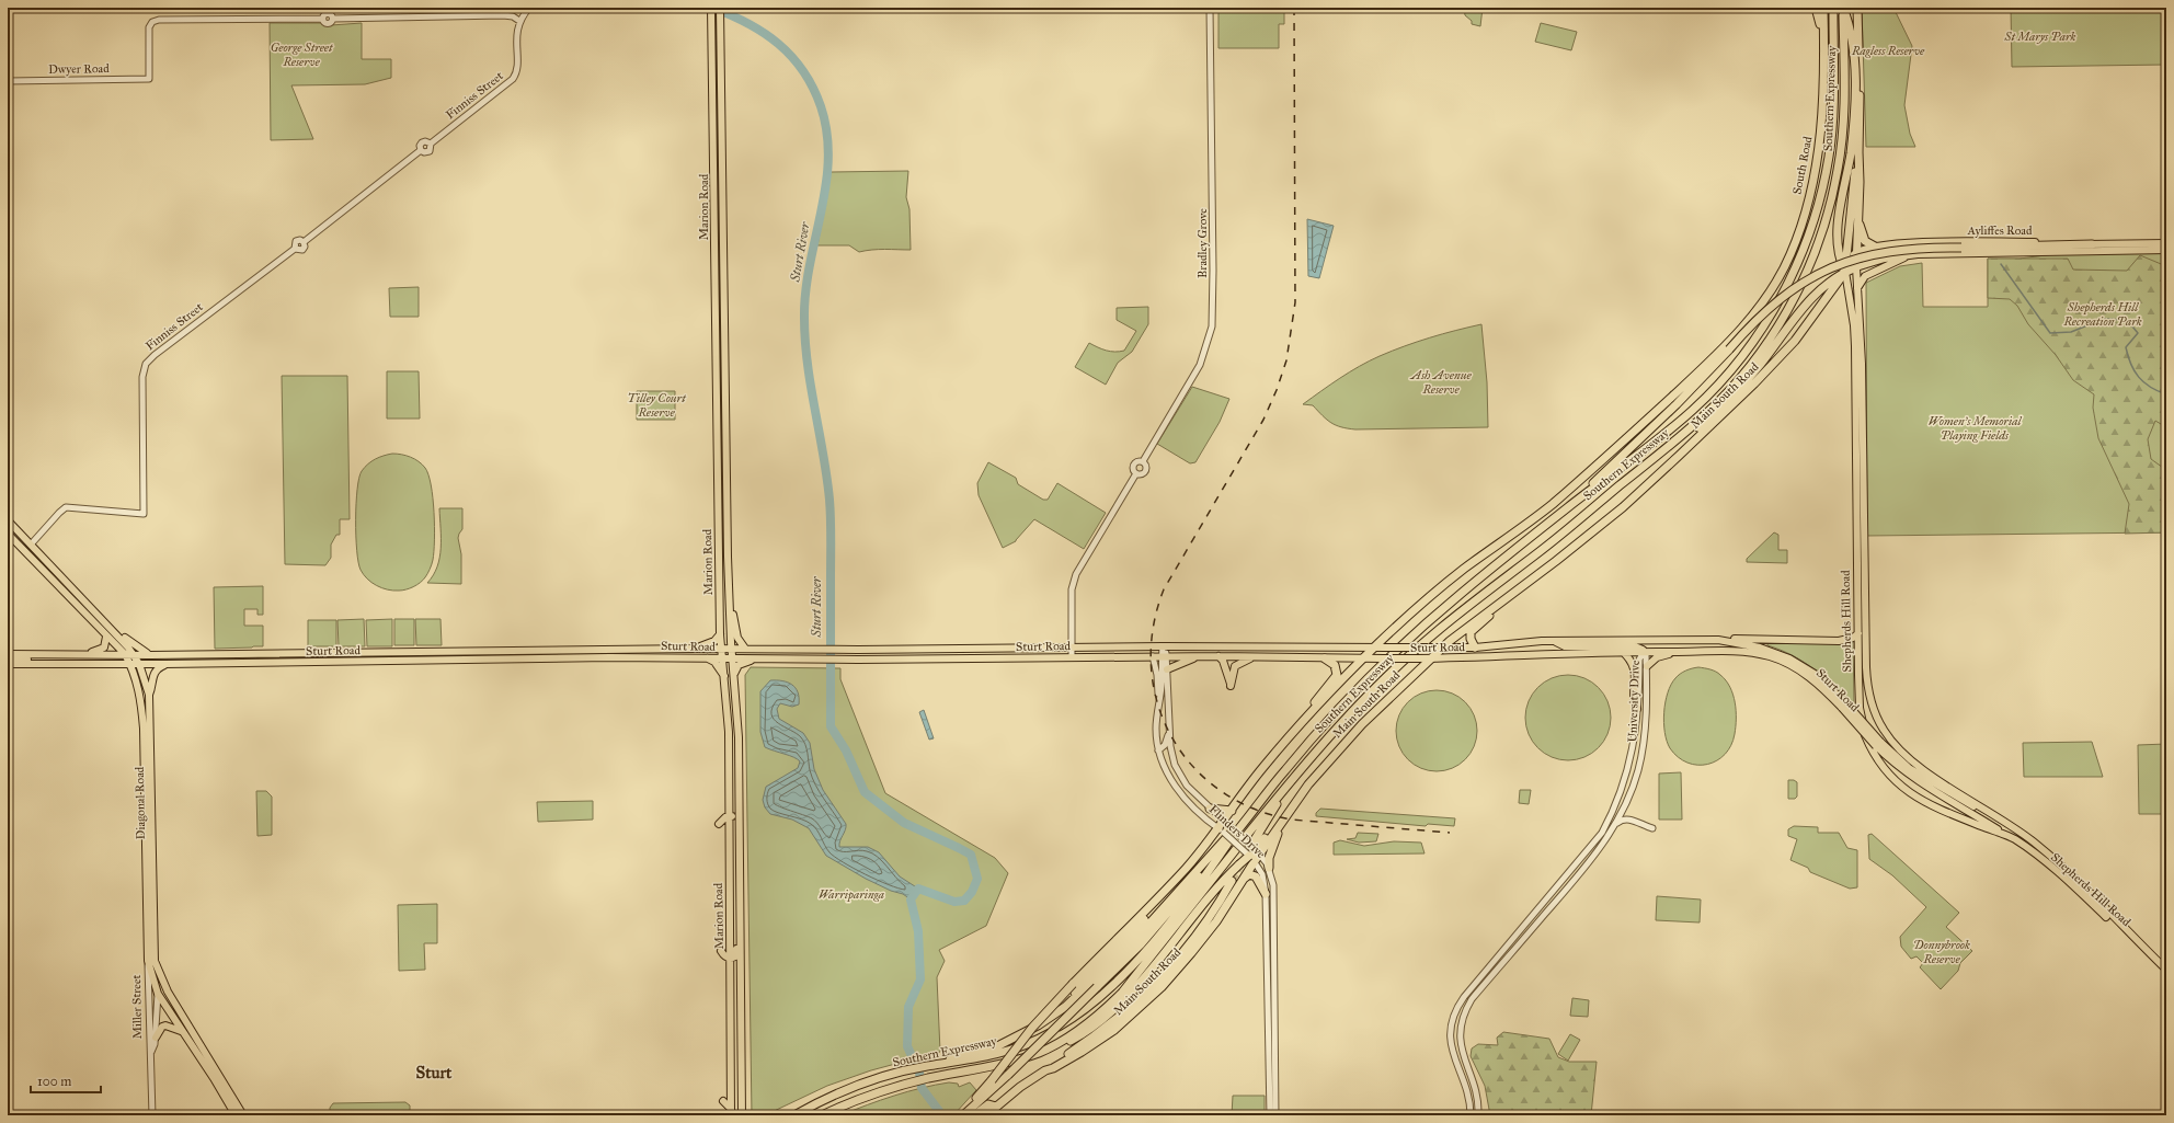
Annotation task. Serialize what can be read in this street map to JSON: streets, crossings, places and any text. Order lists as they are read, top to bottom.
{
  "streets": {
    "highway": [
      "Southern Expressway",
      "South Road",
      "Ayliffes Road",
      "Main South Road"
    ],
    "main road": [
      "Marion Road",
      "Shepherds Hill Road",
      "Sturt Road",
      "Diagonal Road"
    ],
    "street": [
      "Dwyer Road",
      "Finniss Street",
      "Bradley Grove",
      "University Drive",
      "Flinders Drive",
      "Miller Street"
    ]
  },
  "crossings": [
    ["Dwyer Road", "Finniss Street"],
    ["Finniss Street", "Diagonal Road"],
    ["Southern Expressway", "Ayliffes Road"],
    ["Southern Expressway", "Flinders Drive"],
    ["Marion Road", "Sturt Road"],
    ["Ayliffes Road", "Main South Road"],
    ["Ayliffes Road", "Shepherds Hill Road"],
    ["Main South Road", "Shepherds Hill Road"],
    ["Main South Road", "Sturt Road"],
    ["Main South Road", "Flinders Drive"],
    ["Shepherds Hill Road", "Sturt Road"],
    ["Sturt Road", "University Drive"],
    ["Sturt Road", "Diagonal Road"],
    ["Sturt Road", "Flinders Drive"],
    ["Diagonal Road", "Miller Street"]
  ],
  "districts": ["Sturt"],
  "water": ["Sturt River"],
  "parks": [
    "St Marys Park",
    "George Street Reserve",
    "Ragless Reserve",
    "Shepherds Hill Recreation Park",
    "Ash Avenue Reserve",
    "Tilley Court Reserve",
    "Women's Memorial Playing Fields",
    "Warriparinga",
    "Donnybrook Reserve"
  ],
  "scale_bar": "100 m"
}
